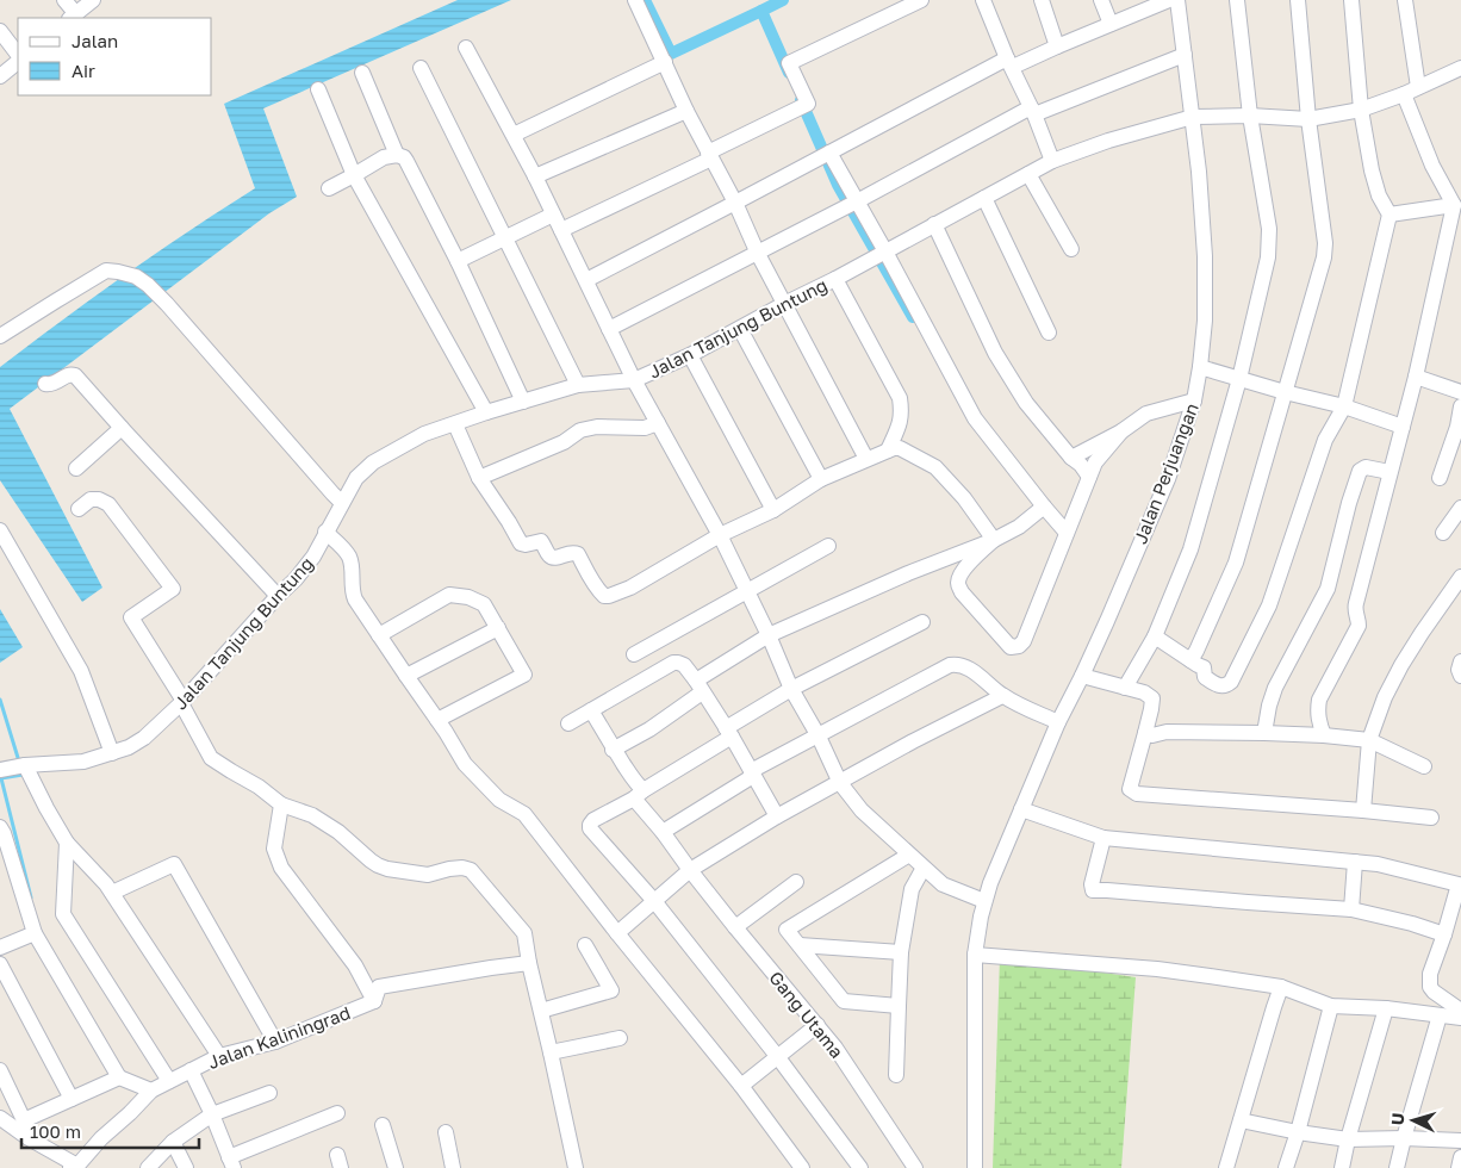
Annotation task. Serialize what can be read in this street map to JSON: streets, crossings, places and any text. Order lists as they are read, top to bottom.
{
  "streets": {
    "street": [
      "Jalan Tanjung Buntung",
      "Jalan Perjuangan",
      "Gang Utama",
      "Jalan Kaliningrad"
    ]
  },
  "crossings": [
    ["Jalan Tanjung Buntung", "Jalan Perjuangan"]
  ],
  "legend": ["Jalan", "Air"],
  "scale_bar": "100 m",
  "north": "left"
}
